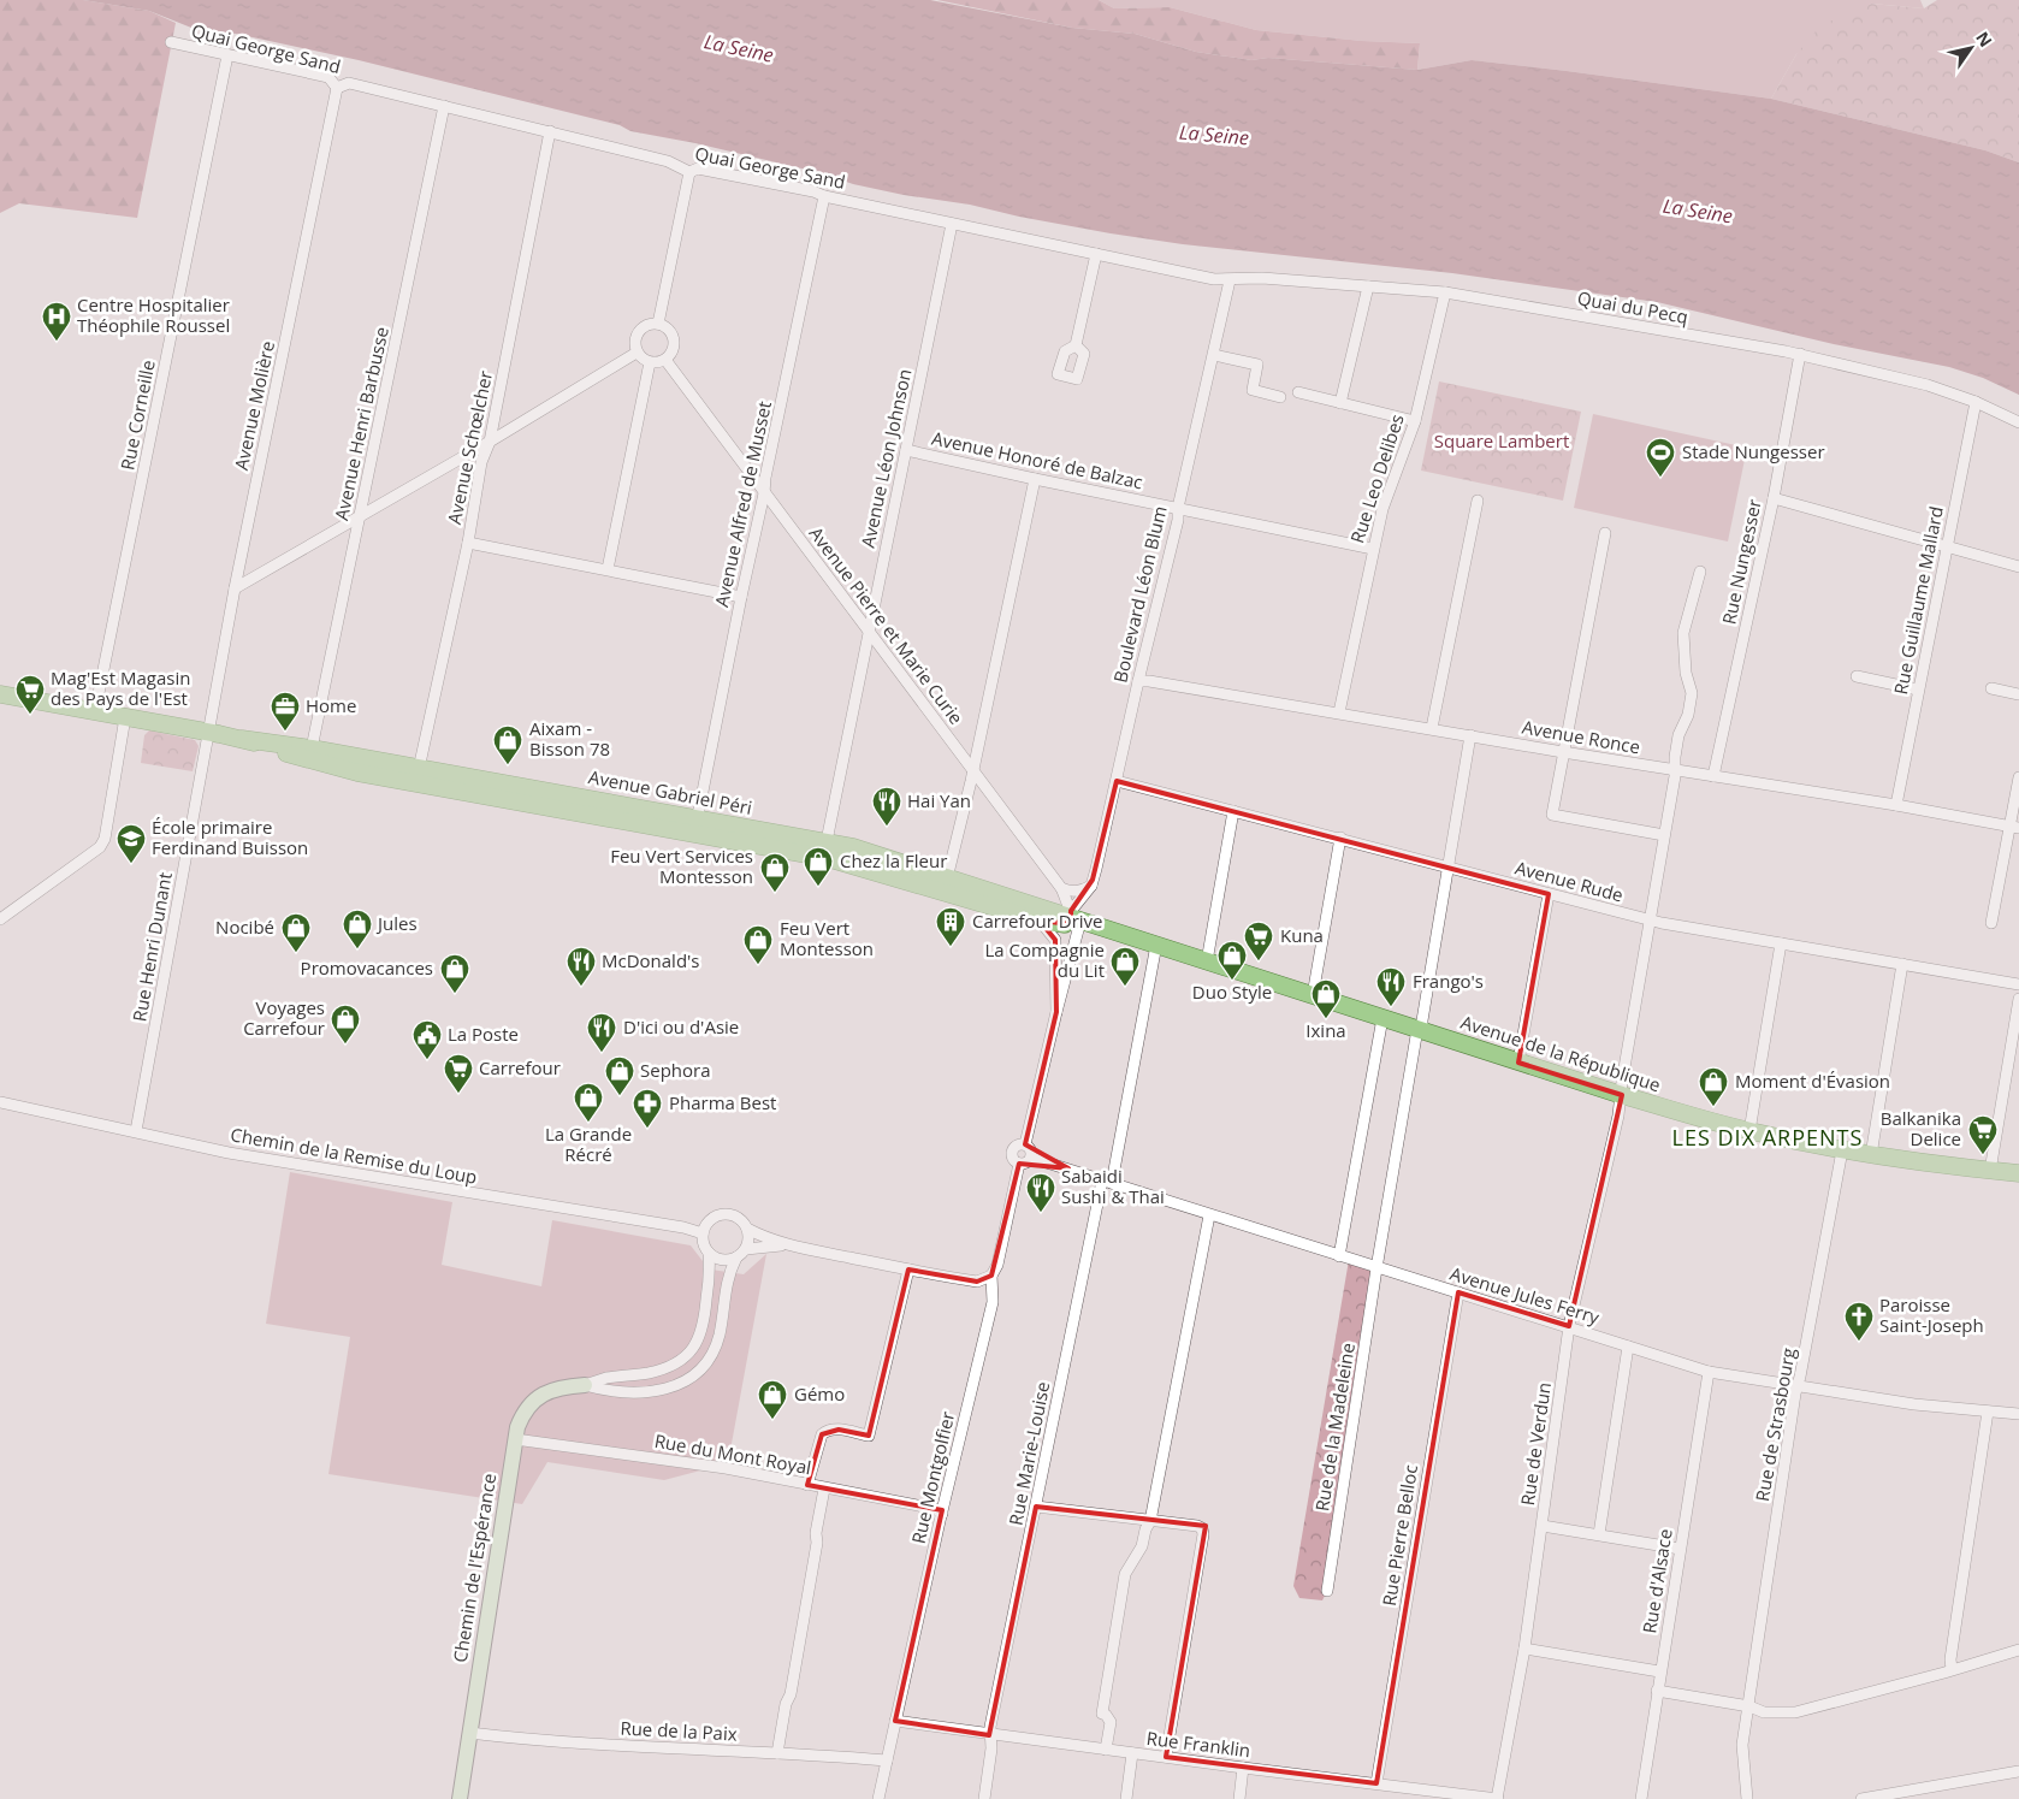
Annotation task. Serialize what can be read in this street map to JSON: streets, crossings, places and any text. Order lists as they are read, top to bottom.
{
  "streets": {
    "main road": ["Avenue Gabriel Péri", "Avenue de la République"],
    "street": [
      "Quai George Sand",
      "Quai du Pecq",
      "Avenue Molière",
      "Rue Corneille",
      "Avenue Henri Barbusse",
      "Avenue Schœlcher",
      "Avenue Léon Johnson",
      "Avenue Honoré de Balzac",
      "Rue Leo Delibes",
      "Avenue Alfred de Musset",
      "Rue Nungesser",
      "Boulevard Léon Blum",
      "Rue Guillaume Mallard",
      "Avenue Pierre et Marie Curie",
      "Avenue Ronce",
      "Avenue Rude",
      "Rue Henri Dunant",
      "Chemin de la Remise du Loup",
      "Avenue Jules Ferry",
      "Rue de Strasbourg",
      "Rue de la Madeleine",
      "Rue de Verdun",
      "Rue Marie-Louise",
      "Rue du Mont Royal",
      "Rue Montgolfier",
      "Rue Pierre Belloc",
      "Chemin de l'Espérance",
      "Rue d'Alsace",
      "Rue de la Paix",
      "Rue Franklin"
    ]
  },
  "crossings": [
    ["Quai George Sand", "Quai du Pecq"],
    ["Quai George Sand", "Avenue Molière"],
    ["Quai George Sand", "Rue Corneille"],
    ["Quai George Sand", "Avenue Henri Barbusse"],
    ["Quai George Sand", "Avenue Schœlcher"],
    ["Quai George Sand", "Avenue Léon Johnson"],
    ["Quai George Sand", "Avenue Alfred de Musset"],
    ["Quai George Sand", "Boulevard Léon Blum"],
    ["Quai du Pecq", "Rue Leo Delibes"],
    ["Quai du Pecq", "Rue Nungesser"],
    ["Quai du Pecq", "Boulevard Léon Blum"],
    ["Quai du Pecq", "Rue Guillaume Mallard"],
    ["Avenue Molière", "Avenue Gabriel Péri"],
    ["Avenue Molière", "Rue Henri Dunant"],
    ["Rue Corneille", "Avenue Gabriel Péri"],
    ["Avenue Henri Barbusse", "Avenue Gabriel Péri"],
    ["Avenue Schœlcher", "Avenue Gabriel Péri"],
    ["Avenue Léon Johnson", "Avenue Honoré de Balzac"],
    ["Avenue Léon Johnson", "Avenue Pierre et Marie Curie"],
    ["Avenue Léon Johnson", "Avenue Gabriel Péri"],
    ["Avenue Honoré de Balzac", "Rue Leo Delibes"],
    ["Avenue Honoré de Balzac", "Boulevard Léon Blum"],
    ["Rue Leo Delibes", "Avenue Ronce"],
    ["Avenue Alfred de Musset", "Avenue Pierre et Marie Curie"],
    ["Avenue Alfred de Musset", "Avenue Gabriel Péri"],
    ["Rue Nungesser", "Avenue Ronce"],
    ["Boulevard Léon Blum", "Avenue Pierre et Marie Curie"],
    ["Boulevard Léon Blum", "Avenue Ronce"],
    ["Boulevard Léon Blum", "Avenue Gabriel Péri"],
    ["Boulevard Léon Blum", "Avenue Rude"],
    ["Boulevard Léon Blum", "Avenue de la République"],
    ["Boulevard Léon Blum", "Rue Montgolfier"],
    ["Rue Guillaume Mallard", "Avenue Ronce"],
    ["Avenue Pierre et Marie Curie", "Avenue Gabriel Péri"],
    ["Avenue Pierre et Marie Curie", "Avenue de la République"],
    ["Avenue Pierre et Marie Curie", "Rue Montgolfier"],
    ["Avenue Ronce", "Rue de la Madeleine"],
    ["Avenue Ronce", "Rue de Verdun"],
    ["Avenue Gabriel Péri", "Rue Henri Dunant"],
    ["Avenue Gabriel Péri", "Avenue de la République"],
    ["Avenue Gabriel Péri", "Rue Montgolfier"],
    ["Avenue Rude", "Rue de la Madeleine"],
    ["Avenue Rude", "Rue de Verdun"],
    ["Rue Henri Dunant", "Chemin de la Remise du Loup"],
    ["Avenue de la République", "Rue de Strasbourg"],
    ["Avenue de la République", "Rue de la Madeleine"],
    ["Avenue de la République", "Rue de Verdun"],
    ["Avenue de la République", "Rue Marie-Louise"],
    ["Avenue de la République", "Rue Montgolfier"],
    ["Chemin de la Remise du Loup", "Chemin de l'Espérance"],
    ["Avenue Jules Ferry", "Rue de Strasbourg"],
    ["Avenue Jules Ferry", "Rue de la Madeleine"],
    ["Avenue Jules Ferry", "Rue de Verdun"],
    ["Avenue Jules Ferry", "Rue Marie-Louise"],
    ["Avenue Jules Ferry", "Rue Montgolfier"],
    ["Avenue Jules Ferry", "Rue Pierre Belloc"],
    ["Avenue Jules Ferry", "Rue d'Alsace"],
    ["Rue de Verdun", "Rue Franklin"],
    ["Rue Marie-Louise", "Rue Franklin"],
    ["Rue du Mont Royal", "Rue Montgolfier"],
    ["Rue du Mont Royal", "Chemin de l'Espérance"],
    ["Rue Montgolfier", "Rue de la Paix"],
    ["Rue Montgolfier", "Rue Franklin"],
    ["Rue Pierre Belloc", "Rue Franklin"],
    ["Chemin de l'Espérance", "Rue de la Paix"]
  ],
  "districts": ["LES DIX ARPENTS"],
  "water": ["La Seine"],
  "parks": ["Square Lambert"],
  "places": {
    "hospital": ["Centre Hospitalier Théophile Roussel"],
    "sports": ["Stade Nungesser"],
    "supermarket": [
      "Mag'Est Magasin des Pays de l'Est",
      "Kuna",
      "Carrefour",
      "Balkanika Delice"
    ],
    "office": ["Home"],
    "shop": [
      "Aixam - Bisson 78",
      "Chez la Fleur",
      "Feu Vert Services Montesson",
      "Jules",
      "Nocibé",
      "Feu Vert Montesson",
      "Duo Style",
      "La Compagnie du Lit",
      "Promovacances",
      "Ixina",
      "Voyages Carrefour",
      "Sephora",
      "Moment d'Évasion",
      "La Grande Récré",
      "Gémo"
    ],
    "restaurant": [
      "Hai Yan",
      "McDonald's",
      "Frango's",
      "D'ici ou d'Asie",
      "Sabaidi Sushi & Thai"
    ],
    "school or university": ["École primaire Ferdinand Buisson"],
    "building": ["Carrefour Drive"],
    "public building": ["La Poste"],
    "pharmacy": ["Pharma Best"],
    "church": ["Paroisse Saint-Joseph"]
  },
  "north": "top right"
}
